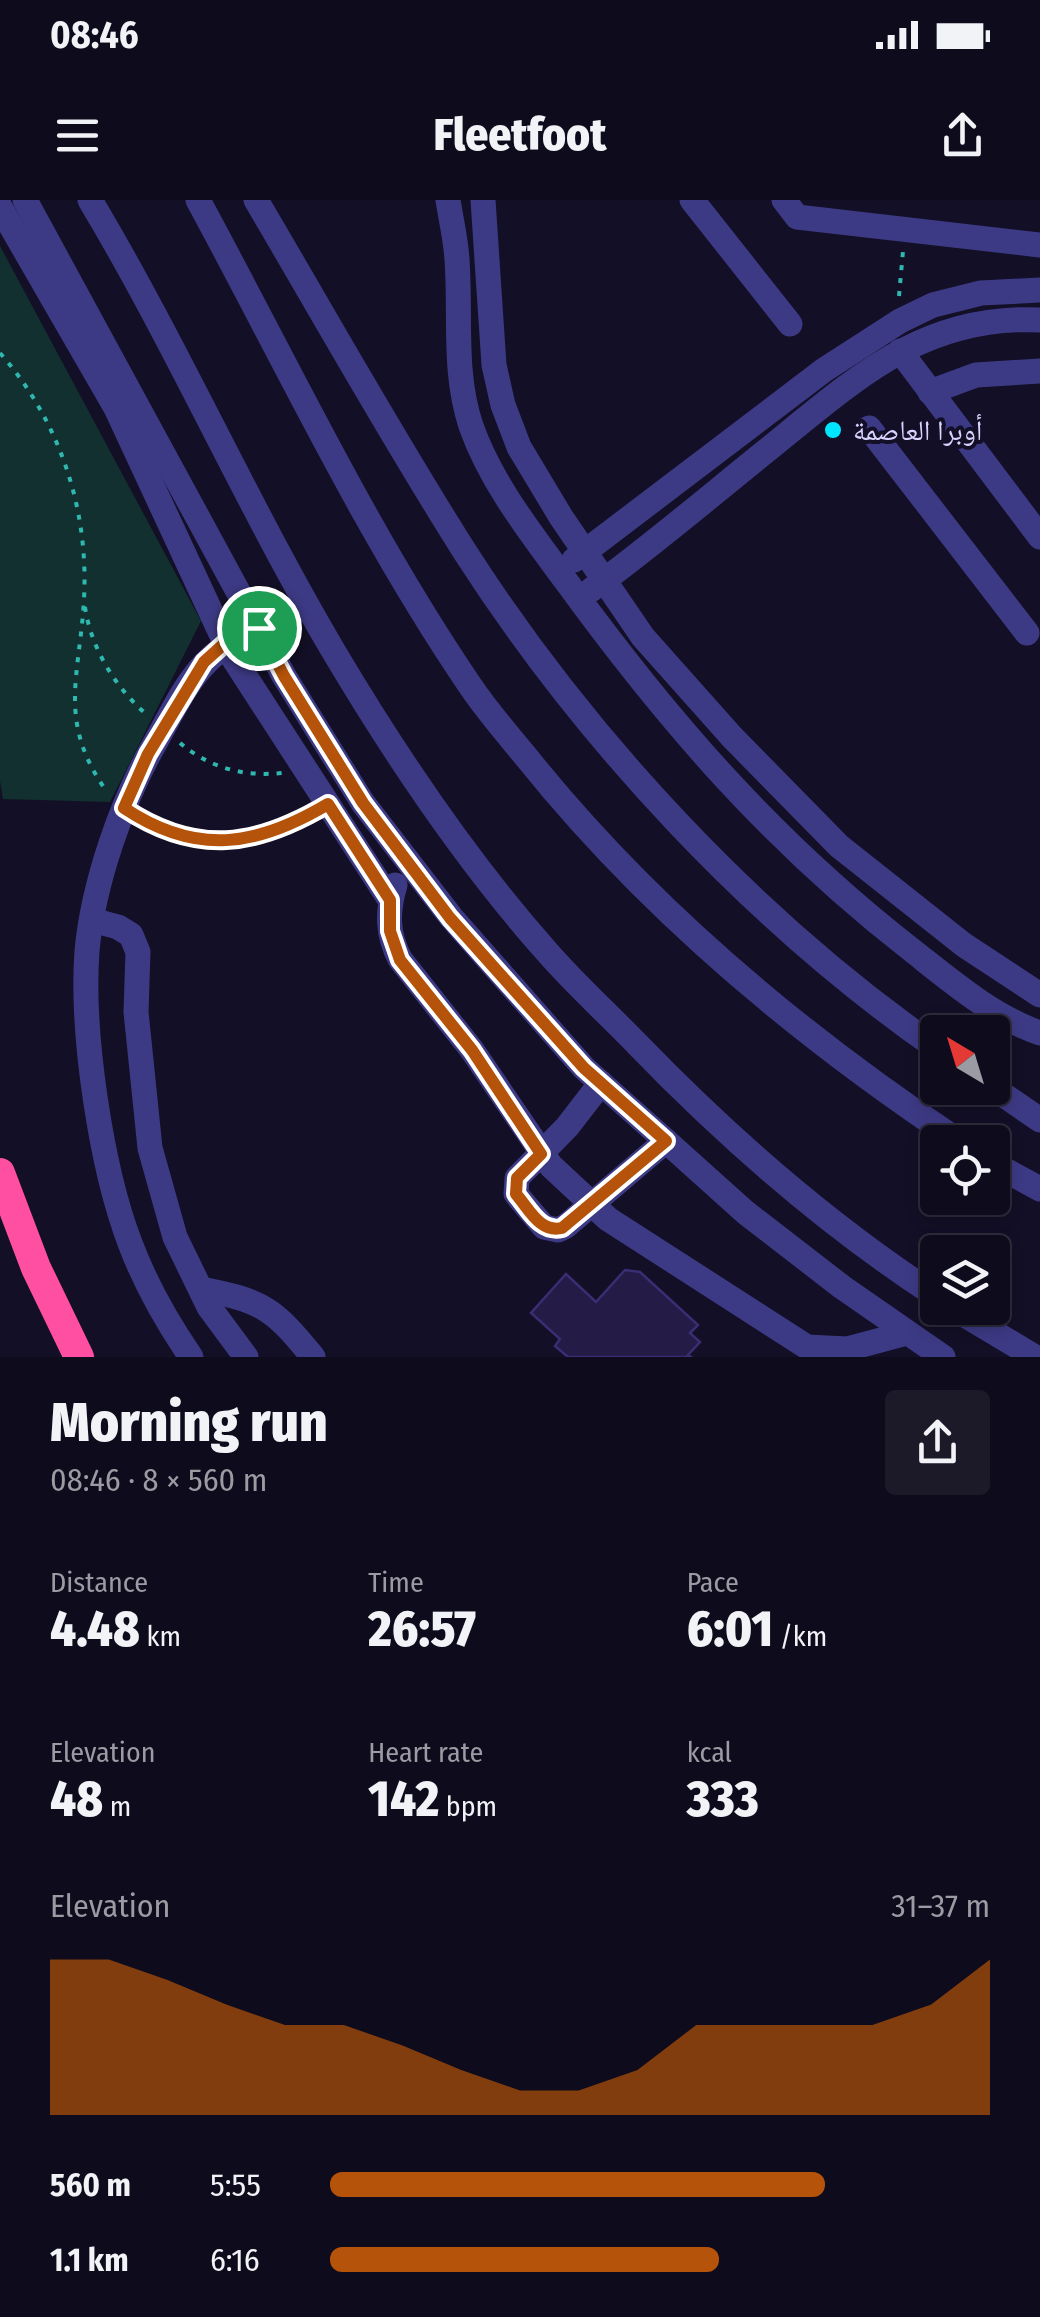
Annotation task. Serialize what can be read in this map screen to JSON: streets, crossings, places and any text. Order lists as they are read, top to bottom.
{
  "places": ["أوبرا العاصمة"],
  "north": "top left",
  "page": {
    "status": "08:46",
    "header": "Fleetfoot",
    "heading": ["Morning run", "08:46 · 8 × 560 m"],
    "stats": [
      ["Distance", "4.48 km"],
      ["Time", "26:57"],
      ["Pace", "6:01 /km"],
      ["Elevation", "48 m"],
      ["Heart rate", "142 bpm"],
      ["kcal", "333"]
    ],
    "chart": ["Elevation", "31–37 m"],
    "list": [
      {
        "name": "560 m",
        "note": "5:55"
      },
      {
        "name": "1.1 km",
        "note": "6:16"
      }
    ]
  }
}
